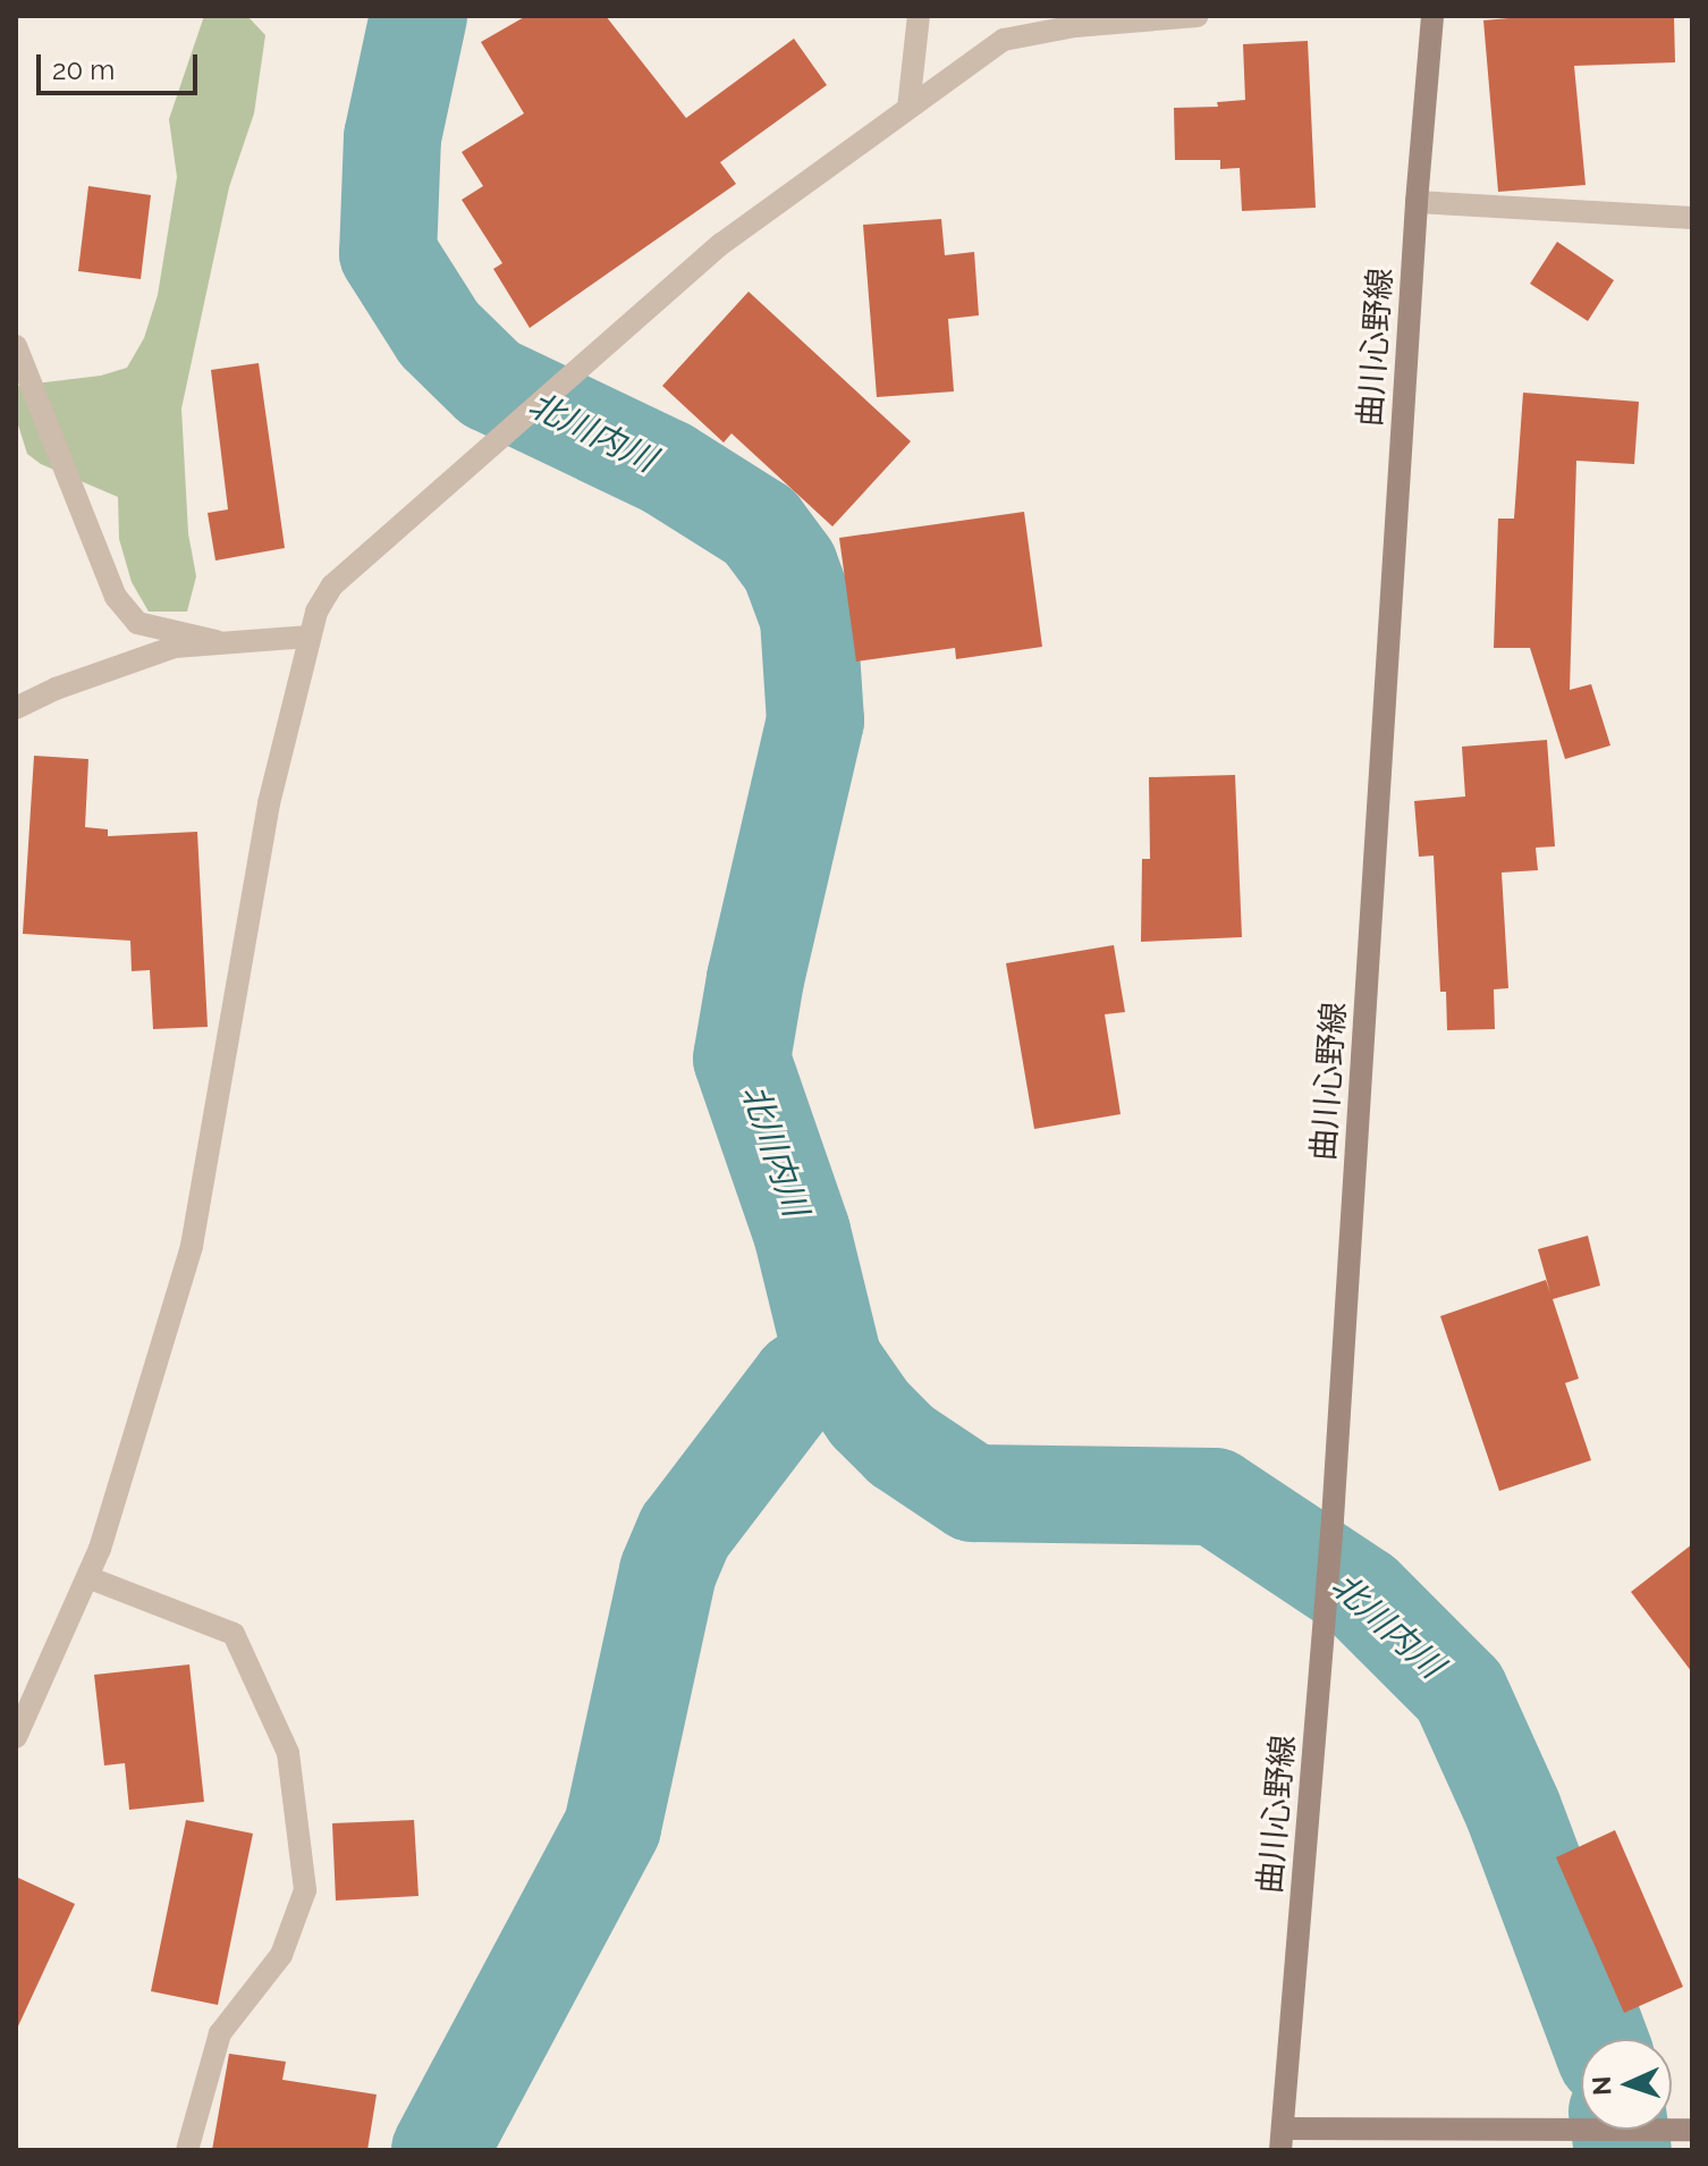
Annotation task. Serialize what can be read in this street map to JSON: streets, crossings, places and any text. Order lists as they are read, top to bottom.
{
  "streets": {
    "main road": ["曲川心野線"]
  },
  "water": ["北川内川"],
  "scale_bar": "20 m",
  "north": "left"
}
